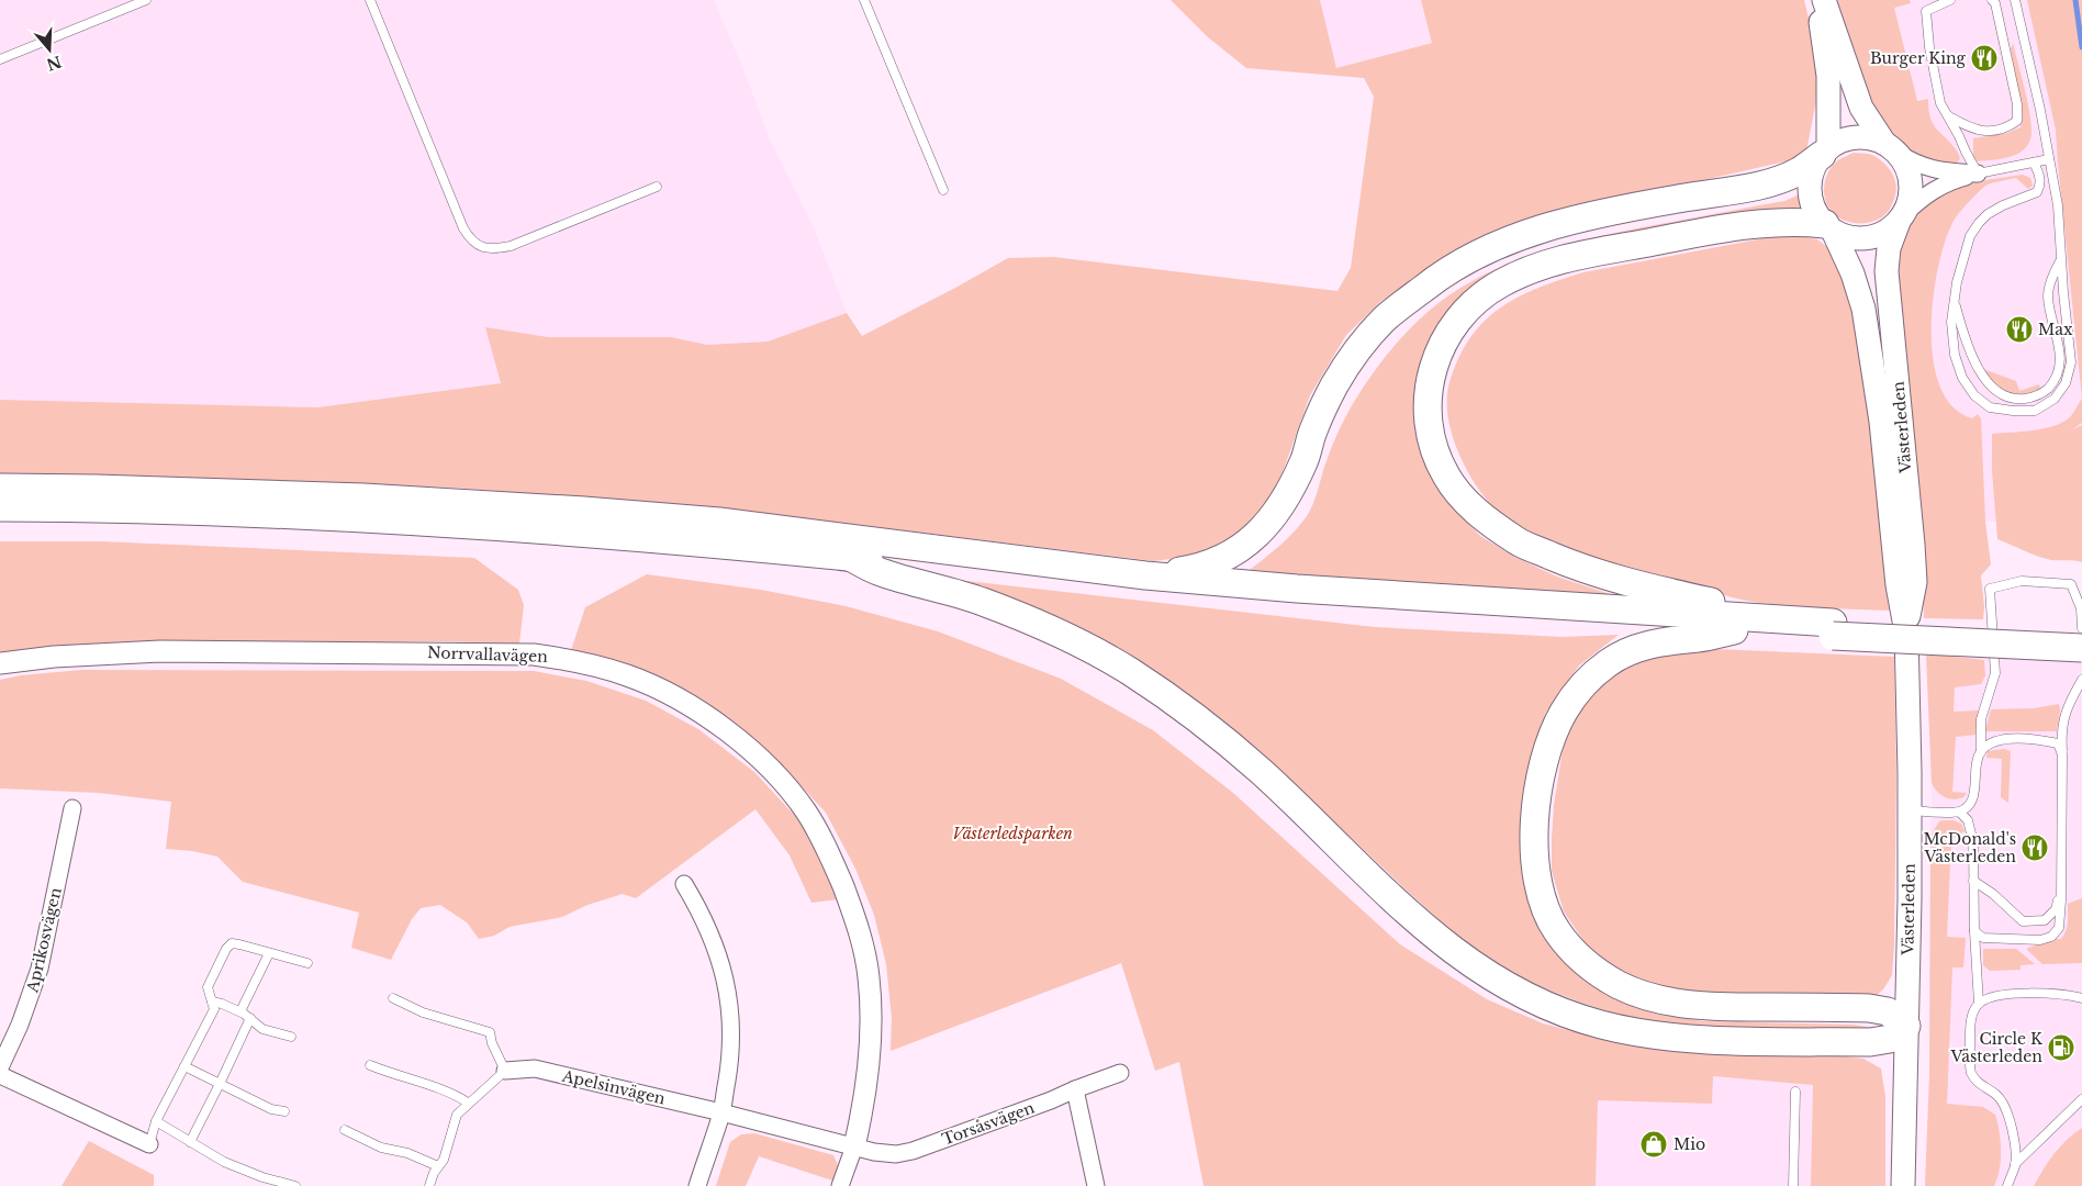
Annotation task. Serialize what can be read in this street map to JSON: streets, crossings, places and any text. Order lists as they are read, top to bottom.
{
  "streets": {
    "main road": ["Västerleden"],
    "street": [
      "Norrvallavägen",
      "Aprikosvägen",
      "Apelsinvägen",
      "Torsåsvägen"
    ]
  },
  "crossings": [
    ["Norrvallavägen", "Apelsinvägen"],
    ["Norrvallavägen", "Torsåsvägen"],
    ["Apelsinvägen", "Torsåsvägen"]
  ],
  "parks": ["Västerledsparken"],
  "places": {
    "restaurant": ["Burger King", "Max", "McDonald's Västerleden"],
    "fuel station": ["Circle K Västerleden"],
    "shop": ["Mio"]
  },
  "north": "bottom"
}
